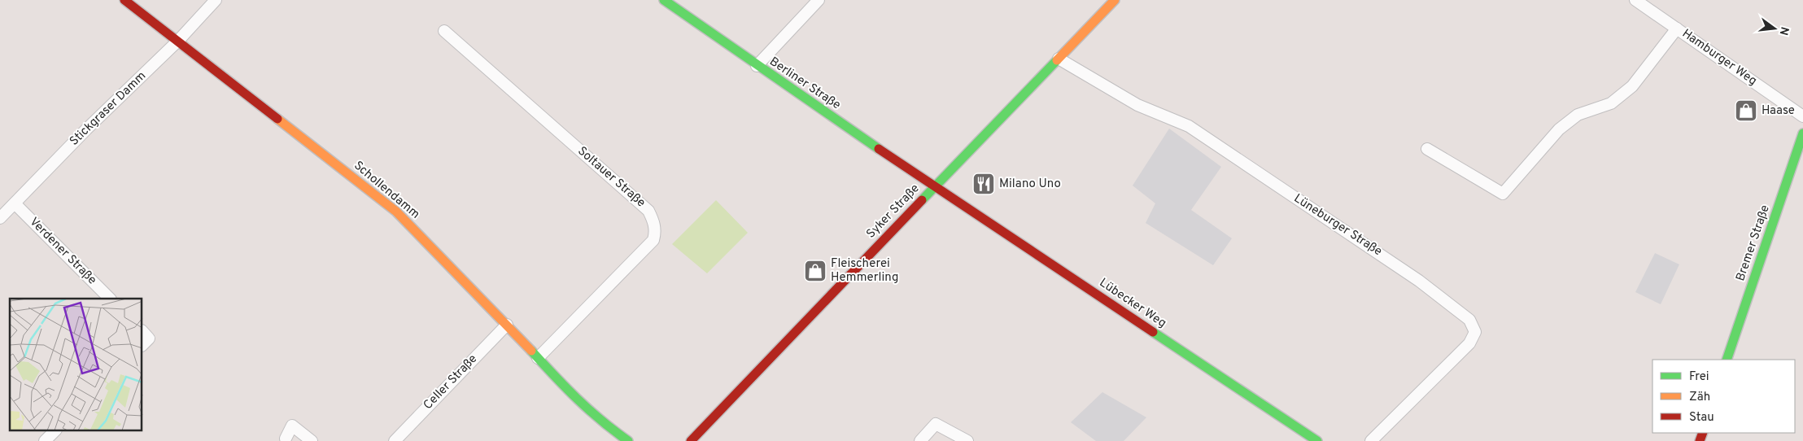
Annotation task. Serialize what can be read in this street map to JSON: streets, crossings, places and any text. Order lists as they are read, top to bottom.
{
  "streets": {
    "street": [
      "Hamburger Weg",
      "Berliner Straße",
      "Stickgraser Damm",
      "Soltauer Straße",
      "Schollendamm",
      "Syker Straße",
      "Lüneburger Straße",
      "Bremer Straße",
      "Verdener Straße",
      "Lübecker Weg",
      "Celler Straße"
    ]
  },
  "crossings": [
    ["Berliner Straße", "Syker Straße"],
    ["Berliner Straße", "Lübecker Weg"],
    ["Stickgraser Damm", "Schollendamm"],
    ["Stickgraser Damm", "Verdener Straße"],
    ["Soltauer Straße", "Schollendamm"],
    ["Schollendamm", "Celler Straße"],
    ["Syker Straße", "Lüneburger Straße"],
    ["Syker Straße", "Lübecker Weg"]
  ],
  "places": {
    "shop": ["Haase", "Fleischerei Hemmerling"],
    "restaurant": ["Milano Uno"]
  },
  "legend": ["Frei", "Zäh", "Stau"],
  "north": "right"
}
